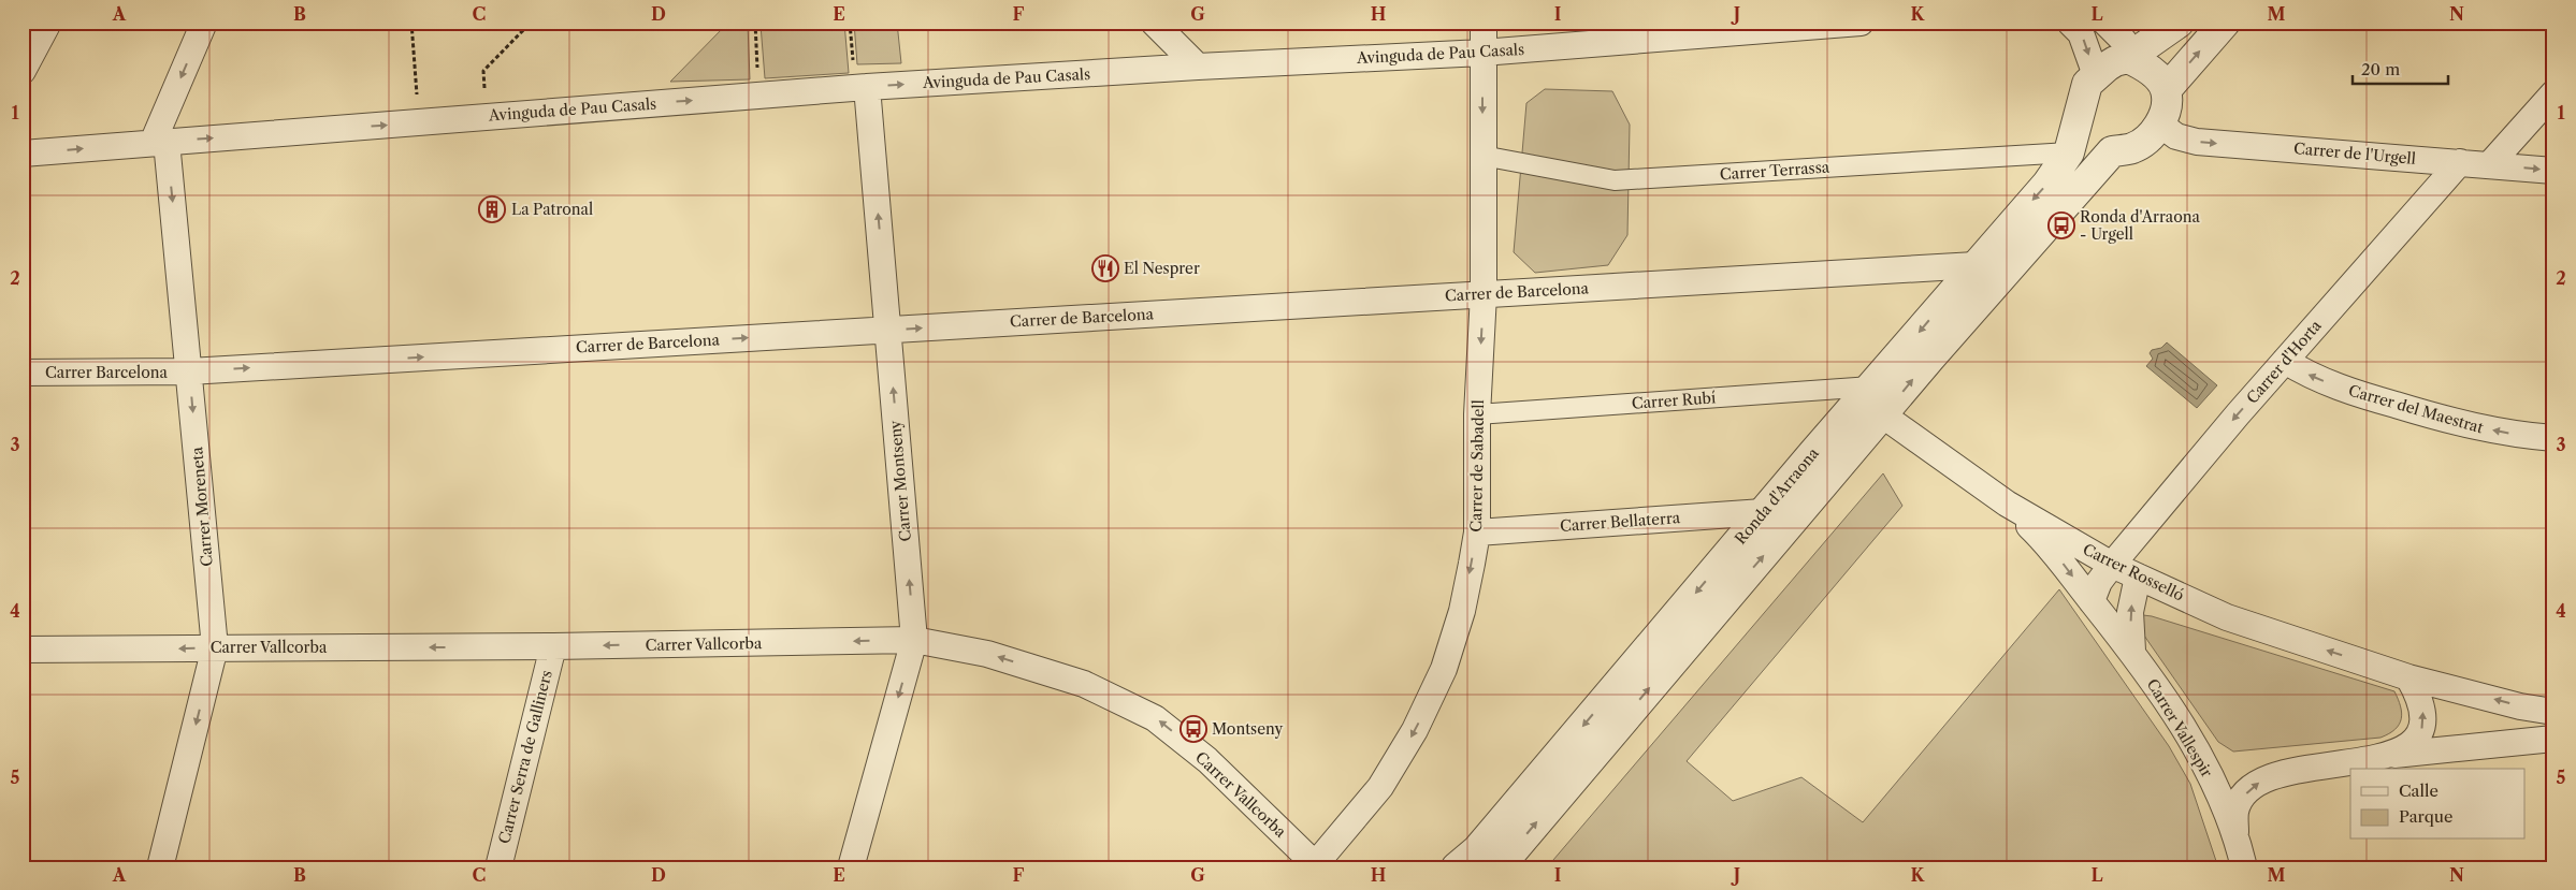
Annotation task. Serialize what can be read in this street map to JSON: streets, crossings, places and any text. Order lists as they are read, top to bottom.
{
  "streets": {
    "street": [
      "Avinguda de Pau Casals",
      "Carrer de l'Urgell",
      "Carrer Terrassa",
      "Carrer de Barcelona",
      "Carrer d'Horta",
      "Carrer Barcelona",
      "Carrer Rubí",
      "Carrer del Maestrat",
      "Carrer de Sabadell",
      "Carrer Montseny",
      "Ronda d'Arraona",
      "Carrer Moreneta",
      "Carrer Bellaterra",
      "Carrer Rosselló",
      "Carrer Vallcorba",
      "Carrer Vallespir",
      "Carrer Serra de Galliners"
    ]
  },
  "crossings": [
    ["Avinguda de Pau Casals", "Carrer de Sabadell"],
    ["Avinguda de Pau Casals", "Carrer Montseny"],
    ["Avinguda de Pau Casals", "Carrer Moreneta"],
    ["Carrer de l'Urgell", "Carrer d'Horta"],
    ["Carrer de l'Urgell", "Ronda d'Arraona"],
    ["Carrer Terrassa", "Carrer de Sabadell"],
    ["Carrer Terrassa", "Ronda d'Arraona"],
    ["Carrer de Barcelona", "Carrer Barcelona"],
    ["Carrer de Barcelona", "Carrer de Sabadell"],
    ["Carrer de Barcelona", "Carrer Montseny"],
    ["Carrer de Barcelona", "Ronda d'Arraona"],
    ["Carrer de Barcelona", "Carrer Moreneta"],
    ["Carrer d'Horta", "Carrer del Maestrat"],
    ["Carrer d'Horta", "Carrer Rosselló"],
    ["Carrer Barcelona", "Carrer Moreneta"],
    ["Carrer Rubí", "Carrer de Sabadell"],
    ["Carrer Rubí", "Ronda d'Arraona"],
    ["Carrer de Sabadell", "Carrer Bellaterra"],
    ["Carrer de Sabadell", "Carrer Vallcorba"],
    ["Carrer Montseny", "Carrer Vallcorba"],
    ["Ronda d'Arraona", "Carrer Bellaterra"],
    ["Ronda d'Arraona", "Carrer Rosselló"],
    ["Carrer Moreneta", "Carrer Vallcorba"],
    ["Carrer Rosselló", "Carrer Vallespir"],
    ["Carrer Vallcorba", "Carrer Serra de Galliners"]
  ],
  "one_way": [
    "Avinguda de Pau Casals",
    "Carrer de l'Urgell",
    "Carrer de Barcelona",
    "Carrer d'Horta",
    "Carrer del Maestrat",
    "Carrer de Sabadell",
    "Carrer Moreneta",
    "Carrer Vallcorba"
  ],
  "places": {
    "building": ["La Patronal"],
    "bus stop": ["Ronda d'Arraona - Urgell", "Montseny"],
    "restaurant": ["El Nesprer"]
  },
  "legend": ["Calle", "Parque"],
  "scale_bar": "20 m",
  "grid": {
    "columns": [
      "A",
      "B",
      "C",
      "D",
      "E",
      "F",
      "G",
      "H",
      "I",
      "J",
      "K",
      "L",
      "M",
      "N"
    ],
    "rows": [
      "1",
      "2",
      "3",
      "4",
      "5"
    ]
  }
}
